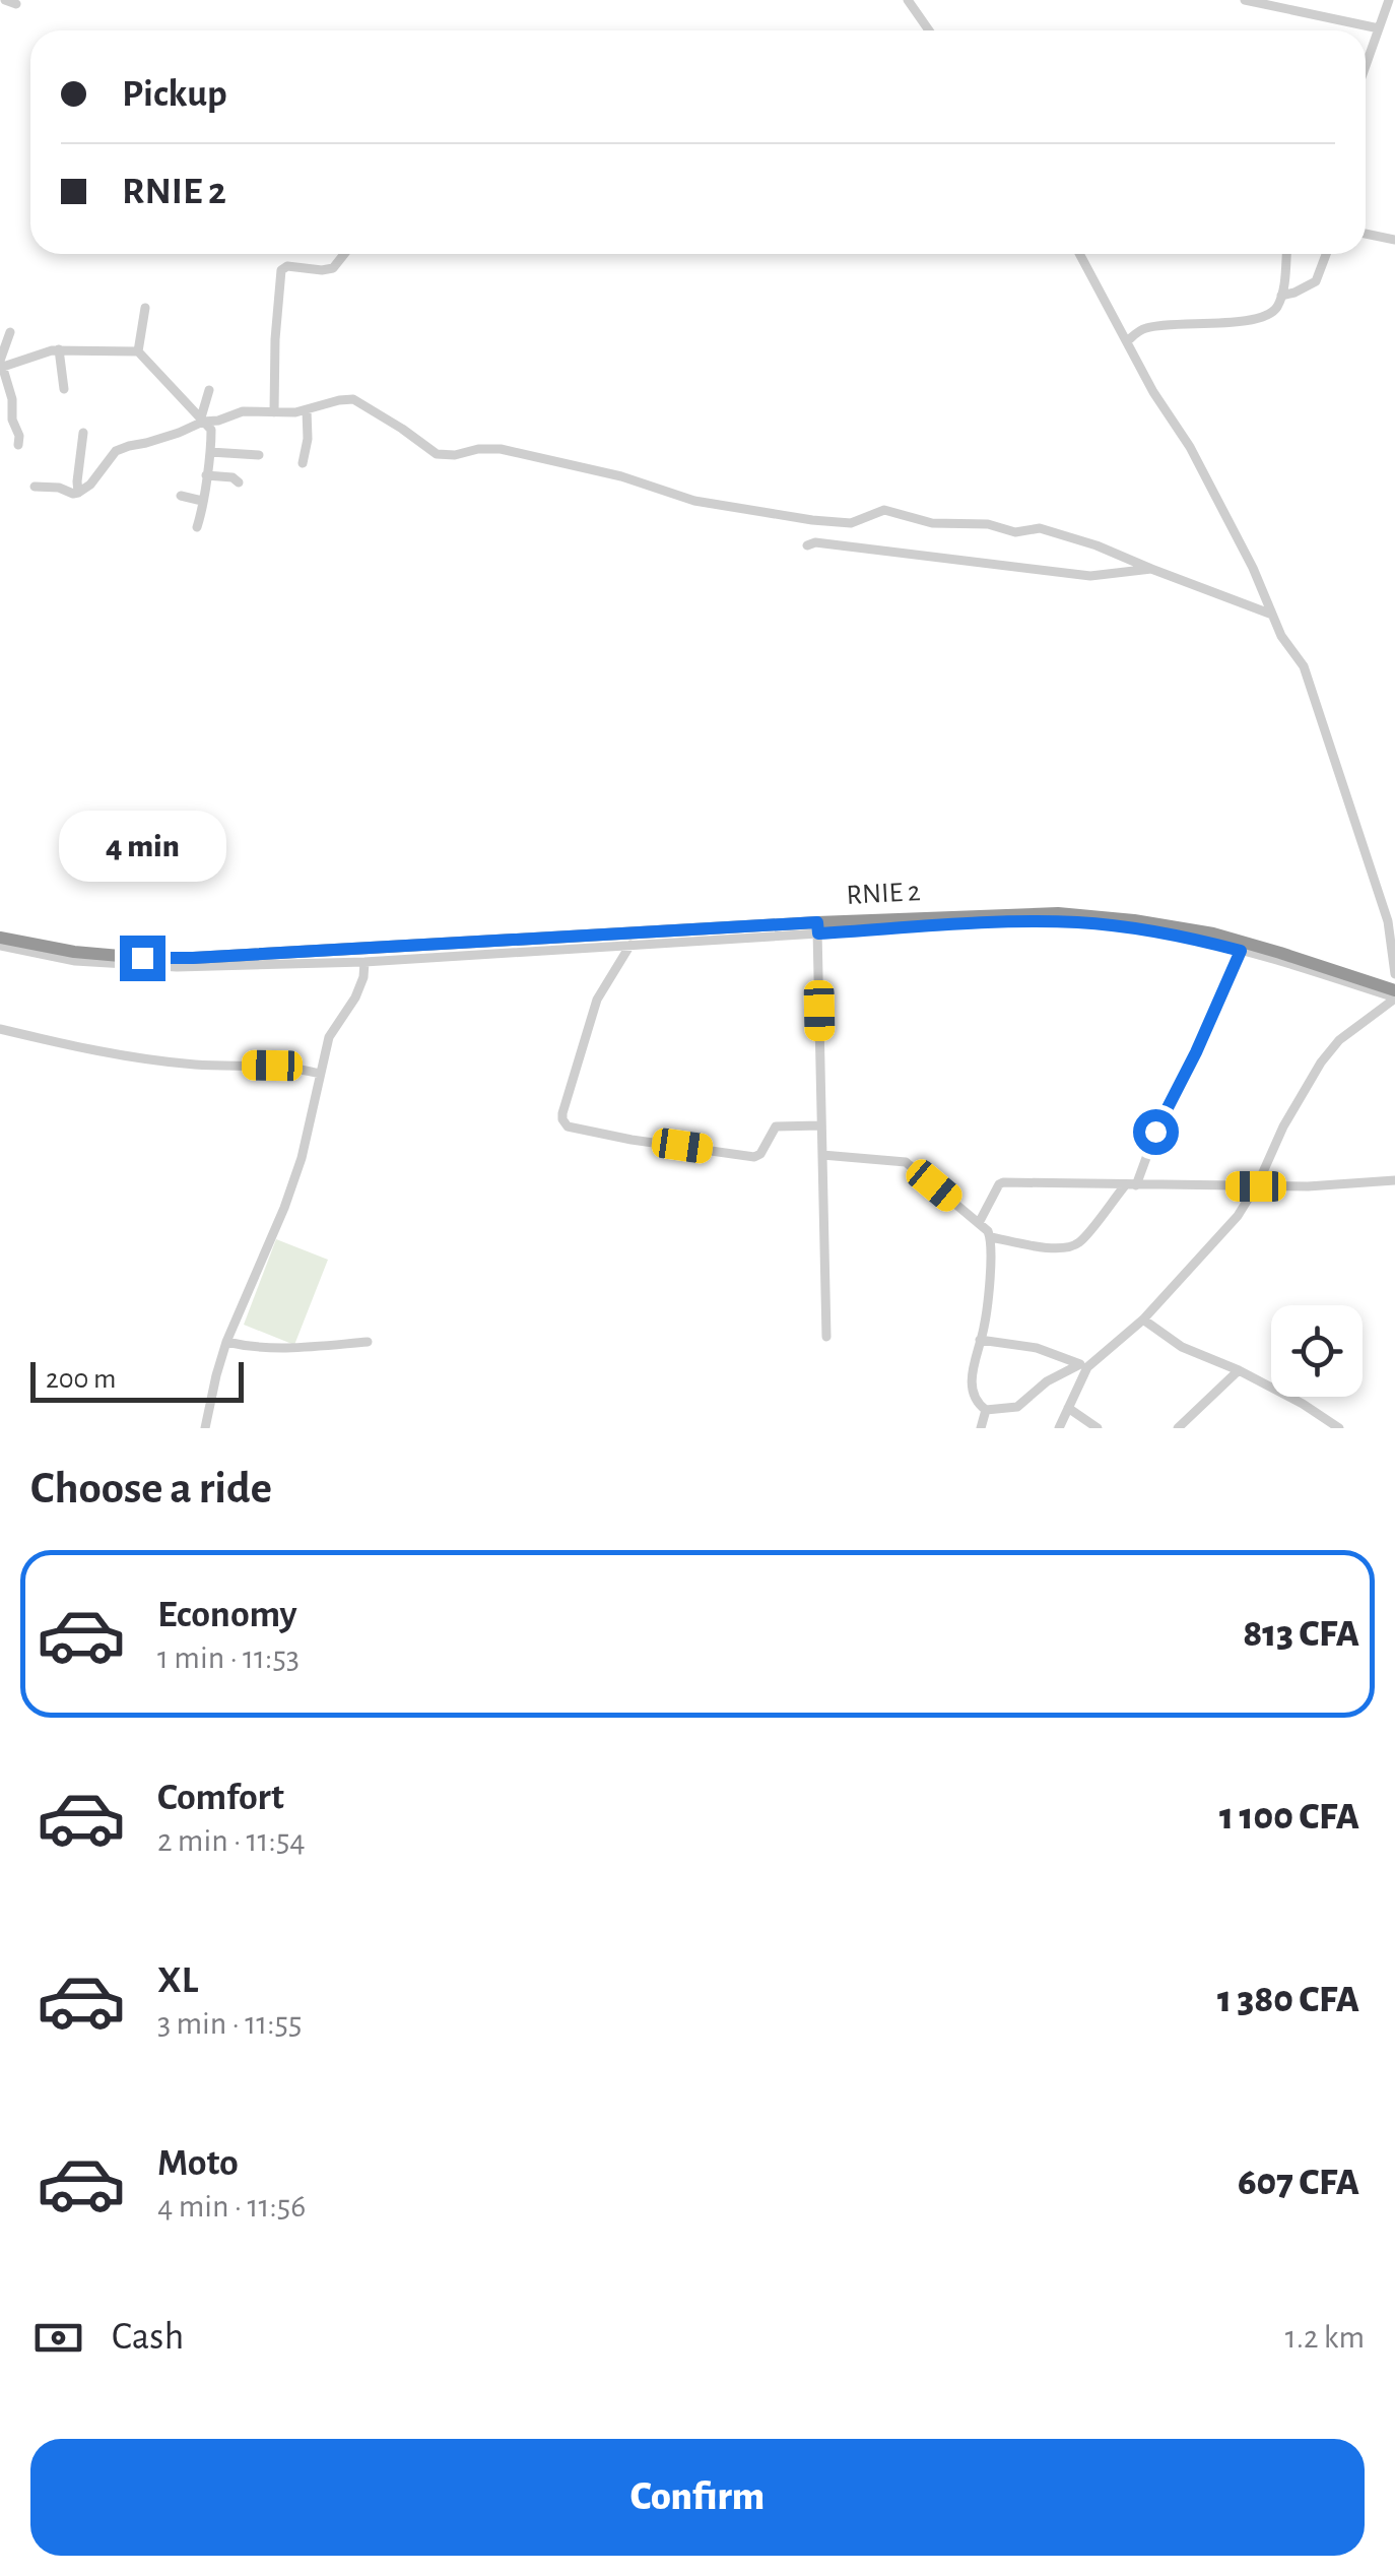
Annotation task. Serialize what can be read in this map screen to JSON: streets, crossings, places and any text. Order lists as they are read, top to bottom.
{
  "streets": {
    "highway": ["RNIE 2"]
  },
  "scale_bar": "200 m",
  "page": {
    "banner": ["Pickup", "RNIE 2"],
    "bubble": "4 min",
    "scale": "200 m",
    "heading": "Choose a ride",
    "list": [
      {
        "name": "Economy",
        "note": "1 min · 11:53",
        "value": "813 CFA"
      },
      {
        "name": "Comfort",
        "note": "2 min · 11:54",
        "value": "1 100 CFA"
      },
      {
        "name": "XL",
        "note": "3 min · 11:55",
        "value": "1 380 CFA"
      },
      {
        "name": "Moto",
        "note": "4 min · 11:56",
        "value": "607 CFA"
      }
    ],
    "pay": ["Cash", "1.2 km"],
    "buttons": "Confirm"
  }
}
